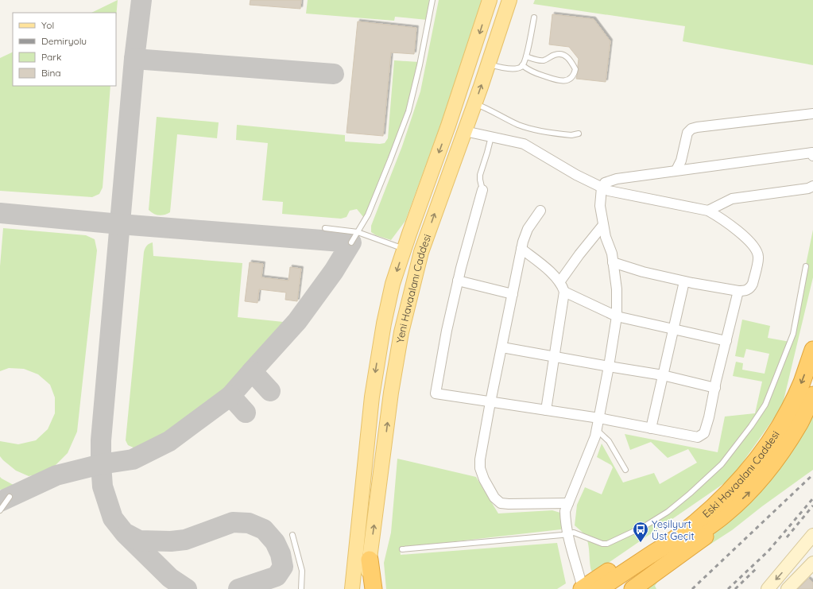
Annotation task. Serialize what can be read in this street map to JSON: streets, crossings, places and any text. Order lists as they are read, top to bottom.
{
  "streets": {
    "highway": ["Eski Havaalanı Caddesi"],
    "main road": ["Yeni Havaalanı Caddesi"]
  },
  "places": {
    "bus stop": ["Yeşilyurt Üst Geçit"]
  },
  "legend": [
    "Yol",
    "Demiryolu",
    "Park",
    "Bina"
  ]
}
